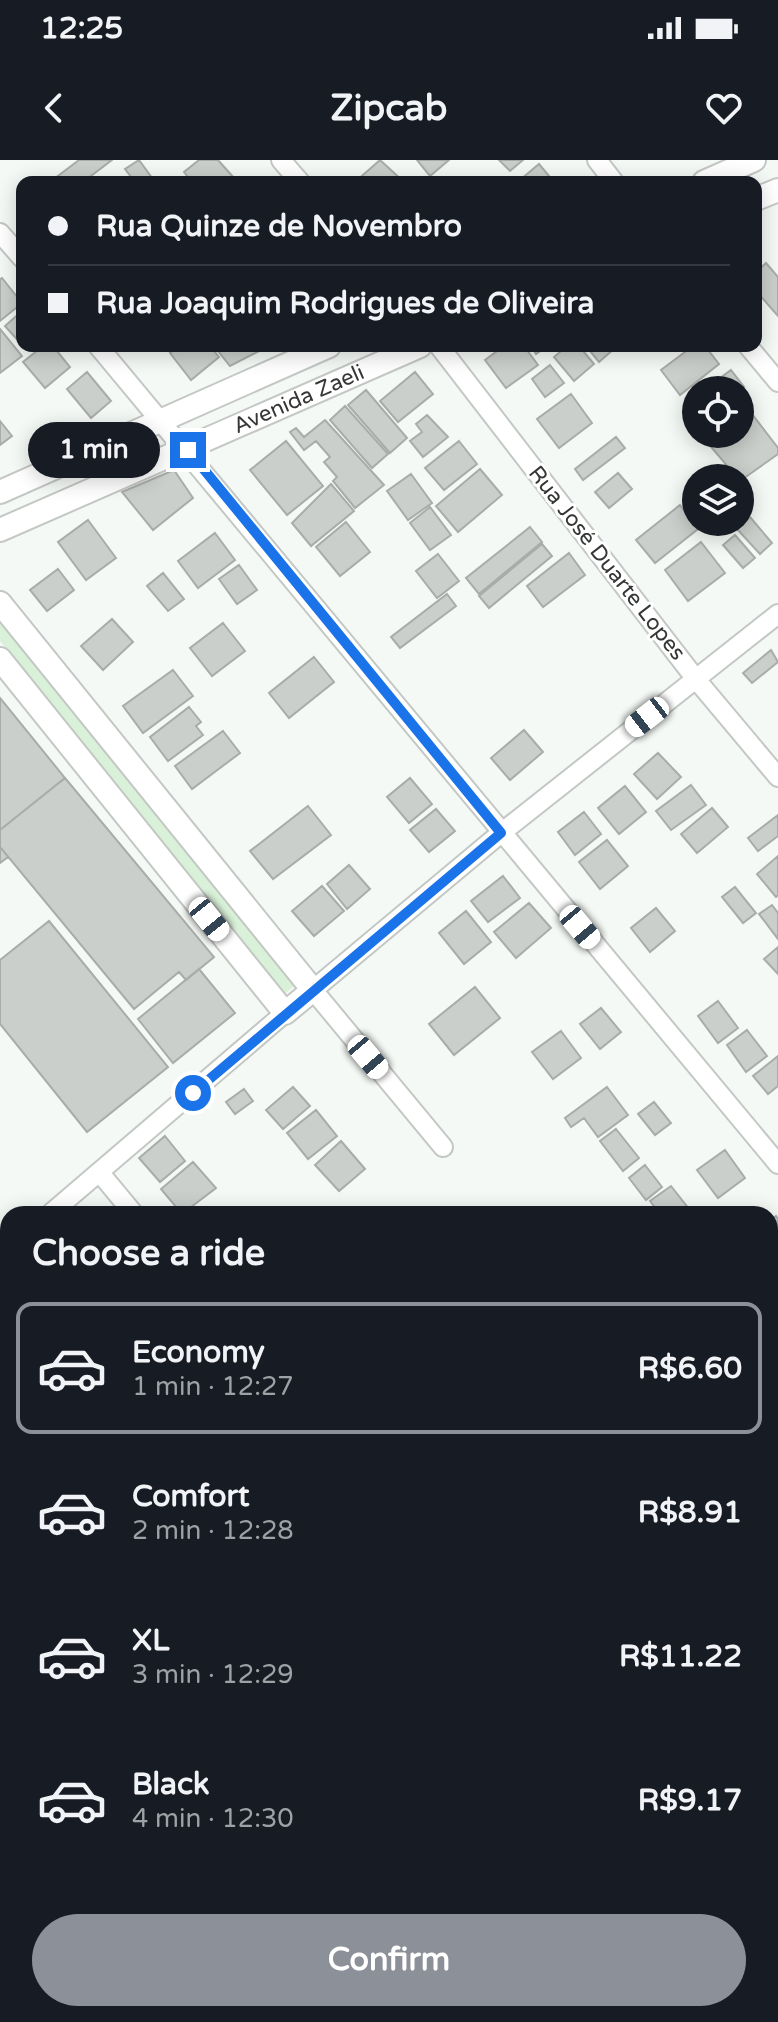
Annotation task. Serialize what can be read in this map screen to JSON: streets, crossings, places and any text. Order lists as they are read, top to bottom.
{
  "streets": {
    "street": ["Avenida Zaeli", "Rua José Duarte Lopes"]
  },
  "page": {
    "status": "12:25",
    "header": "Zipcab",
    "banner": ["Rua Quinze de Novembro", "Rua Joaquim Rodrigues de Oliveira"],
    "bubble": "1 min",
    "heading": "Choose a ride",
    "list": [
      {
        "name": "Economy",
        "note": "1 min · 12:27",
        "value": "R$6.60"
      },
      {
        "name": "Comfort",
        "note": "2 min · 12:28",
        "value": "R$8.91"
      },
      {
        "name": "XL",
        "note": "3 min · 12:29",
        "value": "R$11.22"
      },
      {
        "name": "Black",
        "note": "4 min · 12:30",
        "value": "R$9.17"
      }
    ],
    "buttons": "Confirm"
  }
}
